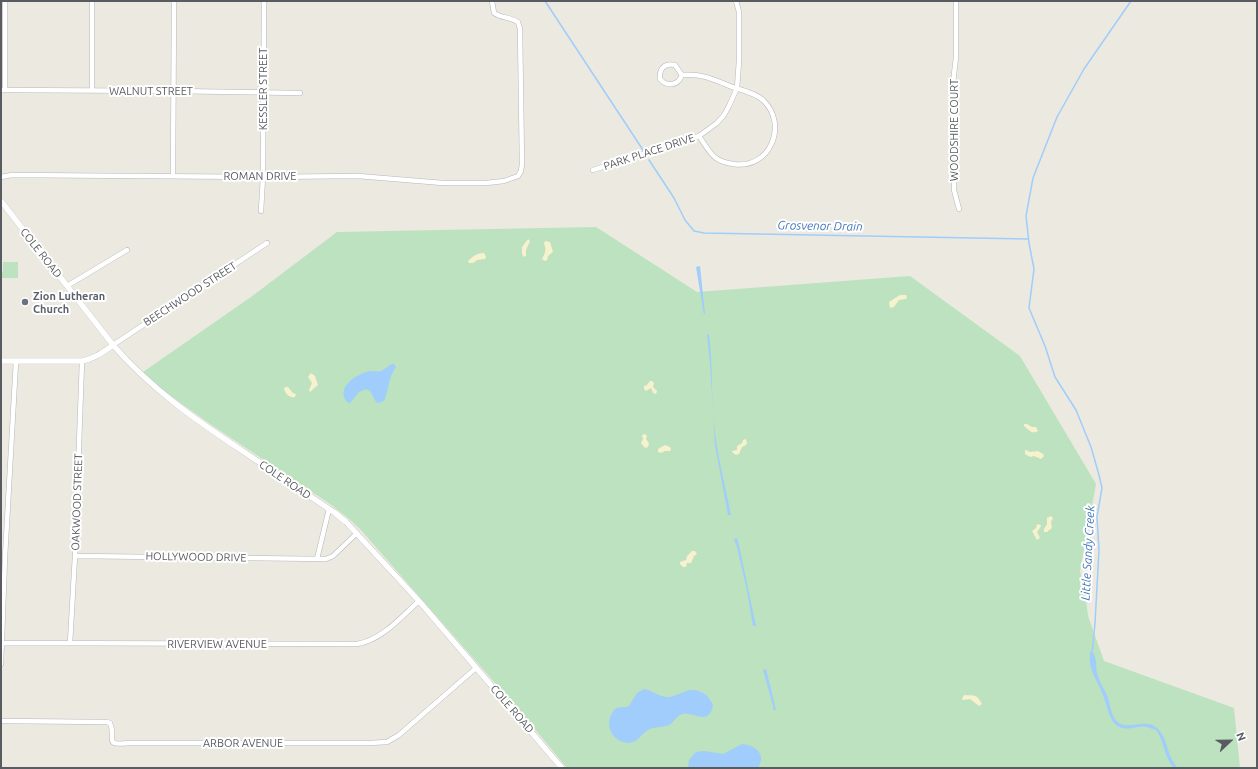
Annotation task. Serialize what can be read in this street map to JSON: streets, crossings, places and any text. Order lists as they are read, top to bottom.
{
  "streets": {
    "street": [
      "KESSLER STREET",
      "WALNUT STREET",
      "WOODSHIRE COURT",
      "PARK PLACE DRIVE",
      "ROMAN DRIVE",
      "COLE ROAD",
      "BEECHWOOD STREET",
      "OAKWOOD STREET",
      "HOLLYWOOD DRIVE",
      "RIVERVIEW AVENUE",
      "ARBOR AVENUE"
    ]
  },
  "crossings": [
    ["KESSLER STREET", "WALNUT STREET"],
    ["KESSLER STREET", "ROMAN DRIVE"],
    ["COLE ROAD", "BEECHWOOD STREET"],
    ["COLE ROAD", "HOLLYWOOD DRIVE"],
    ["COLE ROAD", "RIVERVIEW AVENUE"],
    ["COLE ROAD", "ARBOR AVENUE"],
    ["OAKWOOD STREET", "HOLLYWOOD DRIVE"],
    ["OAKWOOD STREET", "RIVERVIEW AVENUE"]
  ],
  "water": ["Grosvenor Drain", "Little Sandy Creek"],
  "places": ["Zion Lutheran Church"],
  "north": "right"
}
